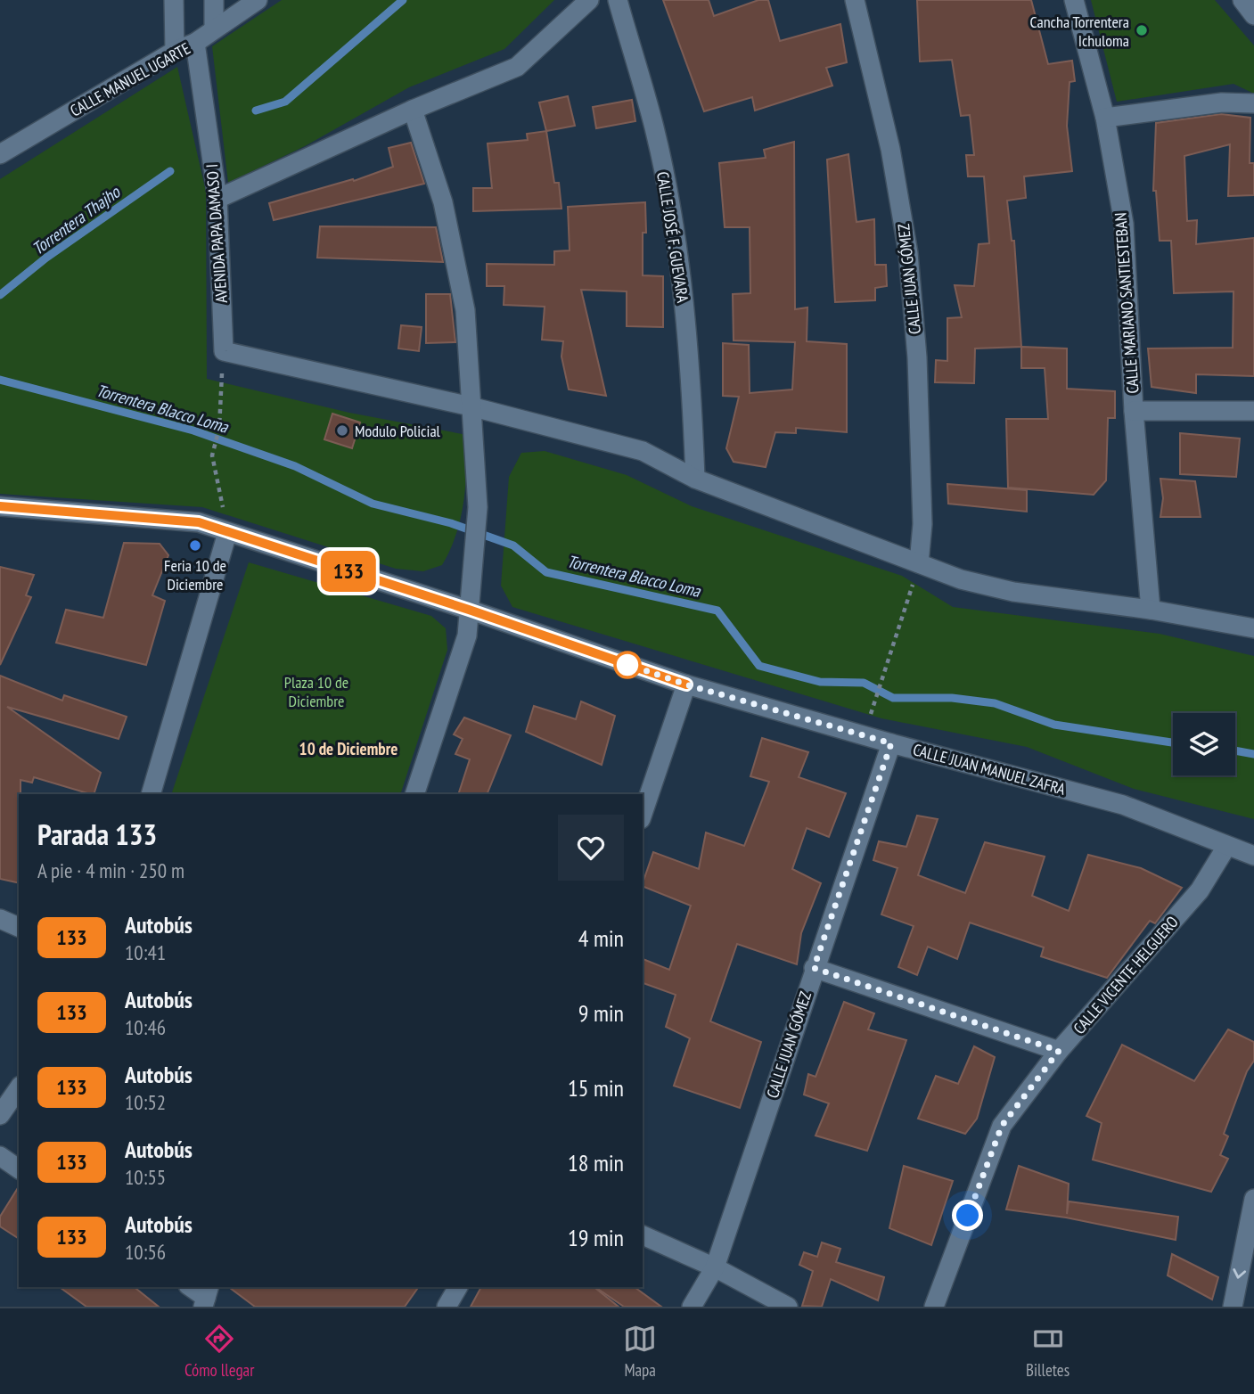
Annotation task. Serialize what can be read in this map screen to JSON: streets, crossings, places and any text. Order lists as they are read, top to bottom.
{
  "streets": {
    "street": [
      "CALLE MANUEL UGARTE",
      "AVENIDA PAPA DAMASO I",
      "CALLE JOSÉ F. GUEVARA",
      "CALLE JUAN GÓMEZ",
      "CALLE MARIANO SANTIESTEBAN",
      "CALLE JUAN MANUEL ZAFRA",
      "CALLE VICENTE HELGUERO"
    ]
  },
  "crossings": [
    ["CALLE MANUEL UGARTE", "AVENIDA PAPA DAMASO I"],
    ["CALLE JUAN GÓMEZ", "CALLE JUAN MANUEL ZAFRA"],
    ["CALLE JUAN MANUEL ZAFRA", "CALLE VICENTE HELGUERO"]
  ],
  "districts": ["10 de Diciembre"],
  "water": ["Torrentera Thajho", "Torrentera Blacco Loma"],
  "parks": ["Plaza 10 de Diciembre"],
  "places": ["Cancha Torrentera Ichuloma", "Modulo Policial", "Feria 10 de Diciembre"],
  "lines": ["bus line 133"],
  "page": {
    "on_map": "133",
    "heading": ["Parada 133", "A pie · 4 min · 250 m"],
    "list": [
      {
        "mark": "133",
        "name": "Autobús",
        "note": "10:41",
        "value": "4 min"
      },
      {
        "mark": "133",
        "name": "Autobús",
        "note": "10:46",
        "value": "9 min"
      },
      {
        "mark": "133",
        "name": "Autobús",
        "note": "10:52",
        "value": "15 min"
      },
      {
        "mark": "133",
        "name": "Autobús",
        "note": "10:55",
        "value": "18 min"
      },
      {
        "mark": "133",
        "name": "Autobús",
        "note": "10:56",
        "value": "19 min"
      }
    ],
    "tabs": ["Cómo llegar", "Mapa", "Billetes"]
  }
}
